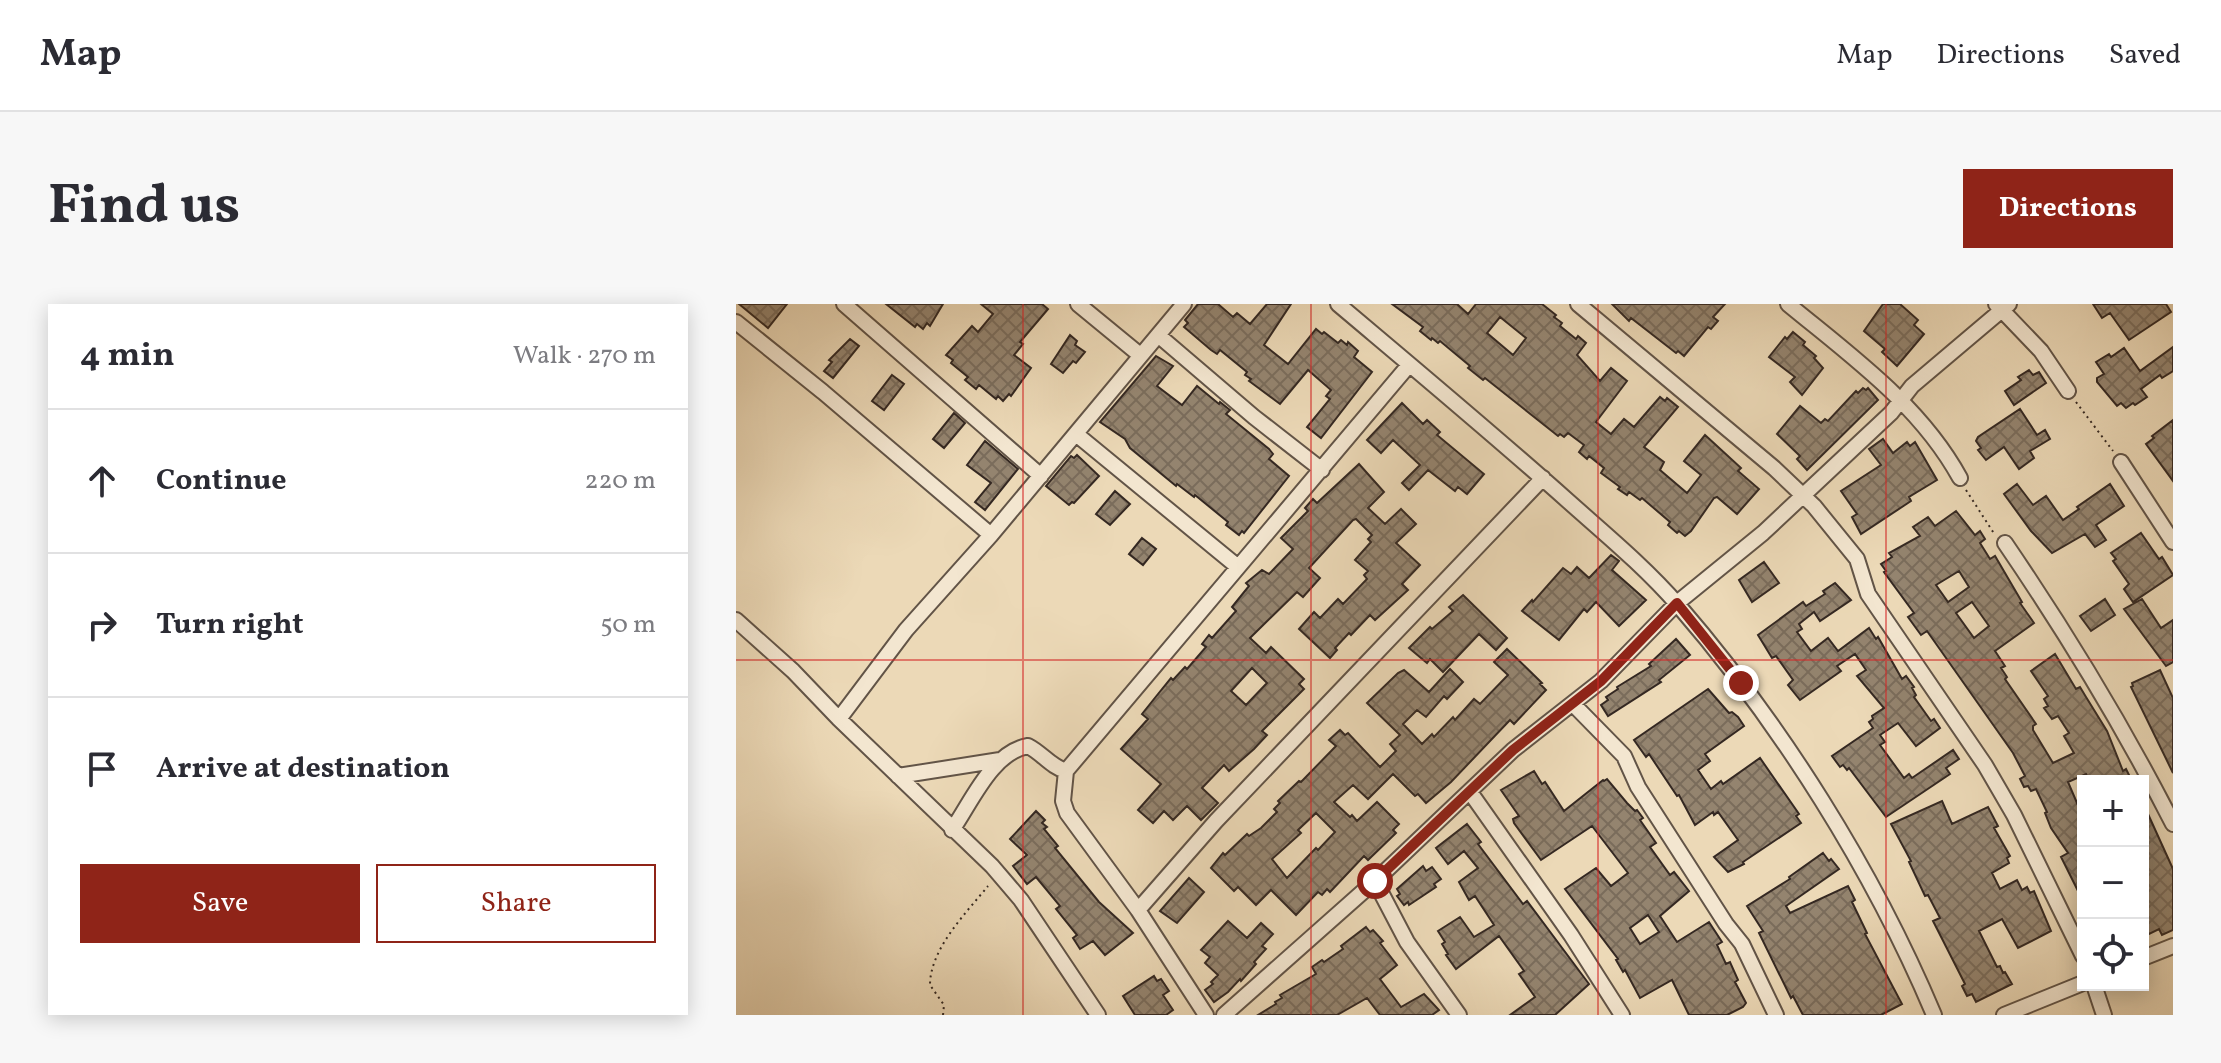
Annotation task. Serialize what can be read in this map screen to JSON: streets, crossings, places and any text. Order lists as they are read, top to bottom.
{
  "page": {
    "header": "Map",
    "nav": ["Map", "Directions", "Saved"],
    "title": "Find us",
    "buttons": [
      "Directions",
      ["Save", "Share"]
    ],
    "heading": ["4 min", "Walk · 270 m"],
    "list": [
      ["Continue", "220 m"],
      ["Turn right", "50 m"],
      "Arrive at destination"
    ],
    "map_buttons": ["+", "−"]
  }
}
